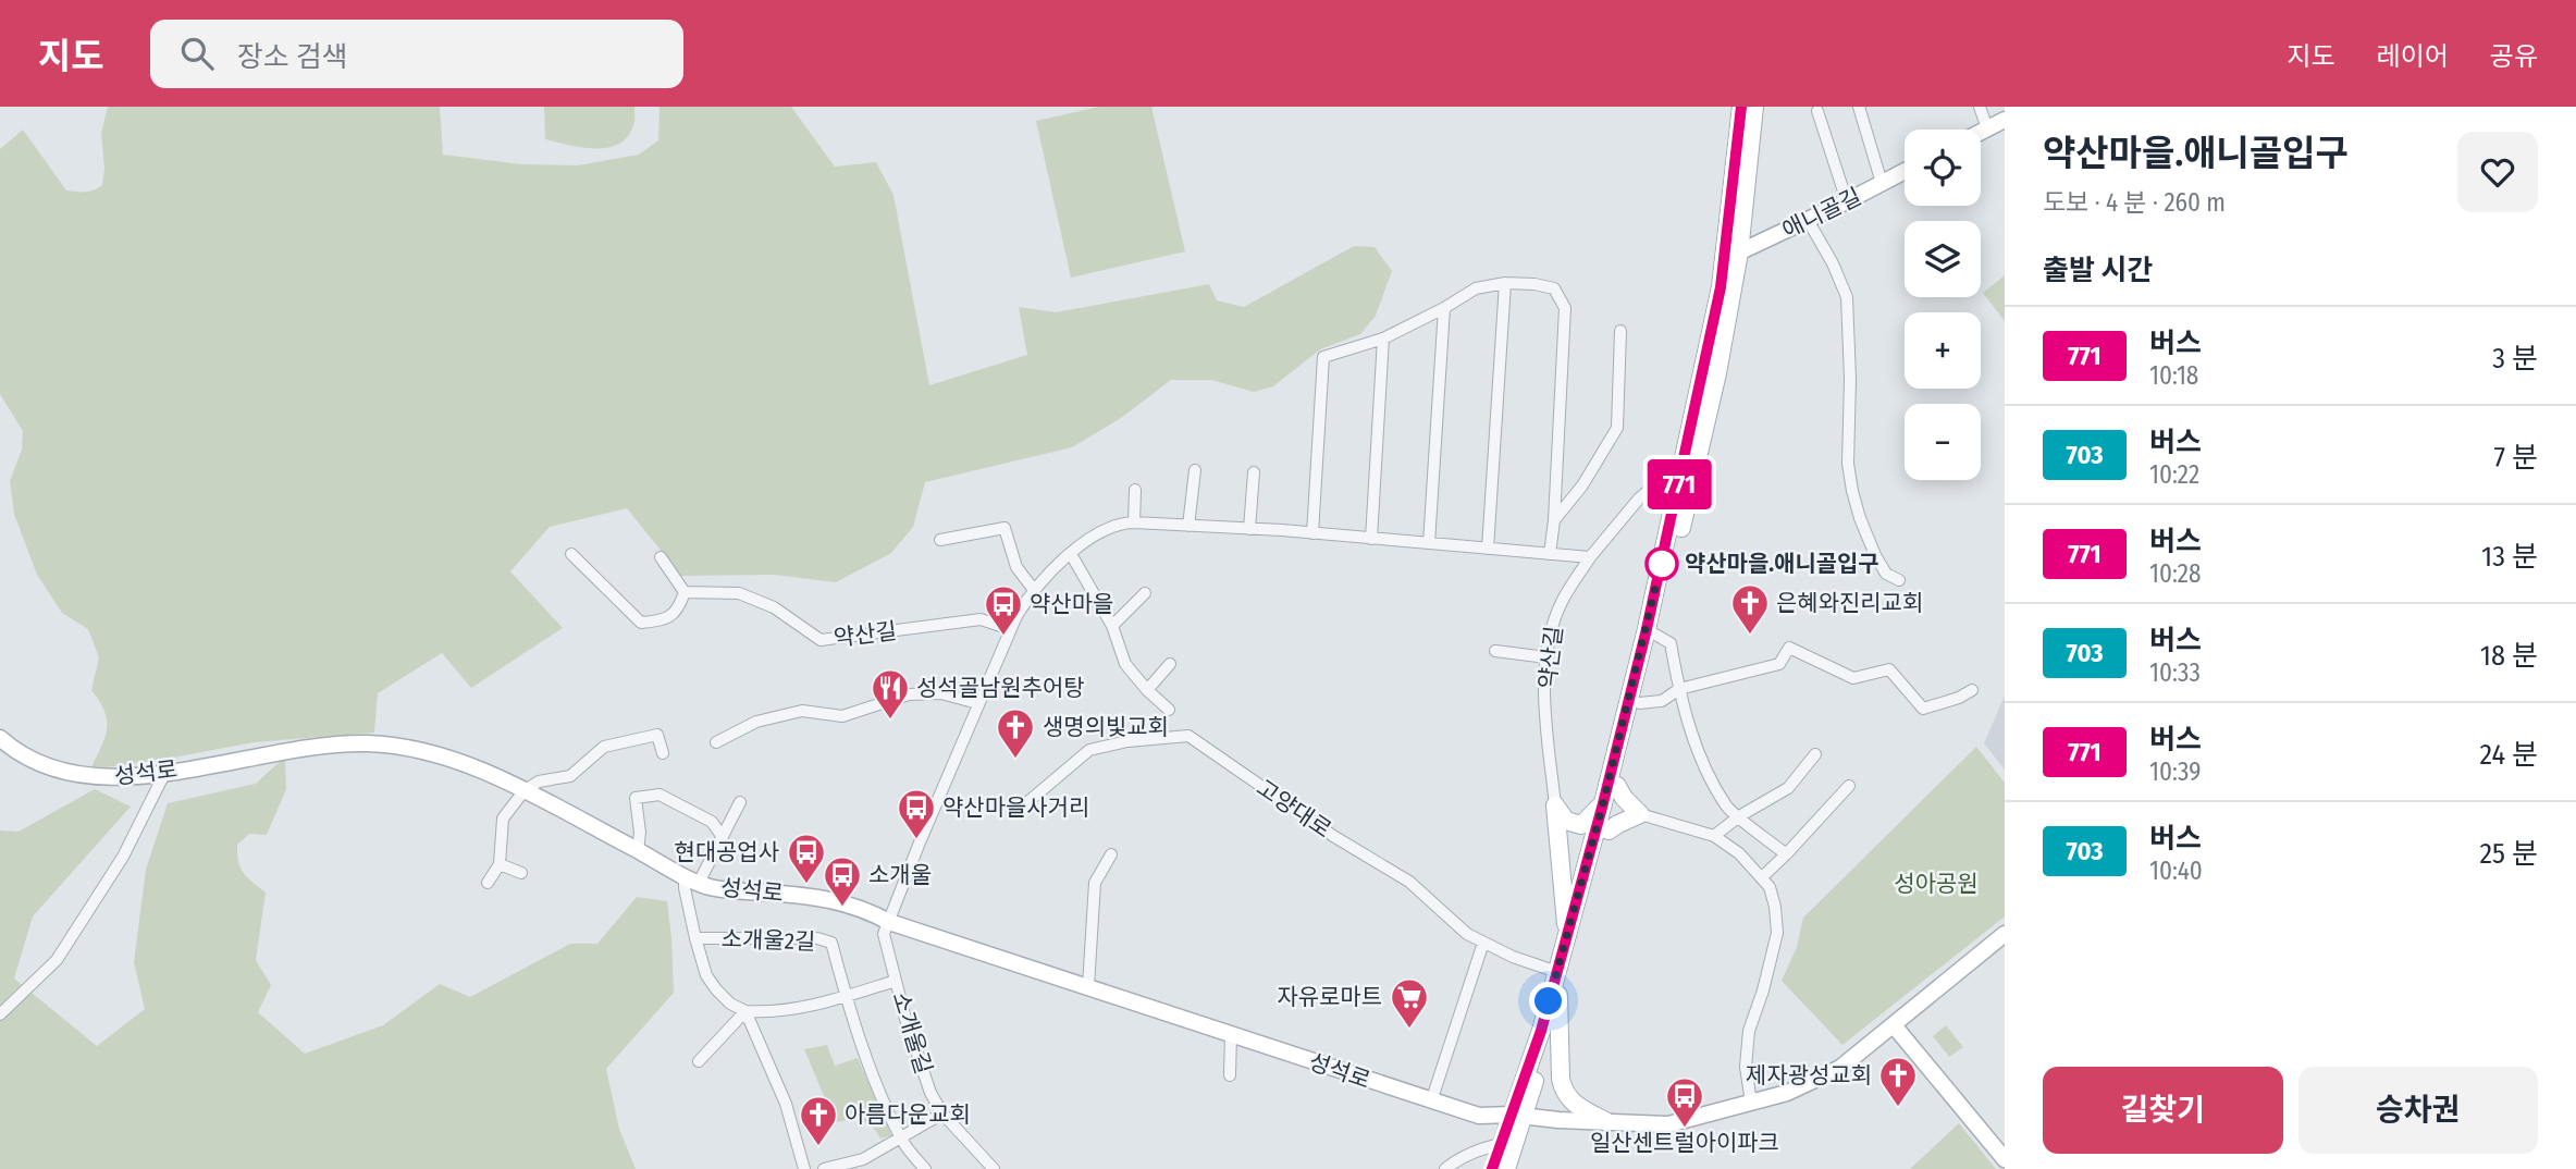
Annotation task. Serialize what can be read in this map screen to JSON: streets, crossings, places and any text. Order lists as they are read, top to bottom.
{
  "streets": {
    "street": [
      "애니골길",
      "약산길",
      "성석로",
      "고양대로",
      "소개울2길",
      "소개울길"
    ]
  },
  "crossings": [
    ["성석로", "소개울길"]
  ],
  "parks": ["성아공원"],
  "places": {
    "other": ["약산마을.애니골입구"],
    "church": [
      "은혜와진리교회",
      "생명의빛교회",
      "제자광성교회",
      "아름다운교회"
    ],
    "bus stop": [
      "약산마을",
      "약산마을사거리",
      "현대공업사",
      "소개울",
      "일산센트럴아이파크"
    ],
    "restaurant": ["성석골남원추어탕"],
    "supermarket": ["자유로마트"]
  },
  "lines": ["bus line 771"],
  "page": {
    "header": "지도",
    "search": "장소 검색",
    "nav": ["지도", "레이어", "공유"],
    "on_map": "771",
    "heading": [
      ["약산마을.애니골입구", "도보 · 4 분 · 260 m"],
      "출발 시간"
    ],
    "map_buttons": ["+", "−"],
    "list": [
      {
        "mark": "771",
        "name": "버스",
        "note": "10:18",
        "value": "3 분"
      },
      {
        "mark": "703",
        "name": "버스",
        "note": "10:22",
        "value": "7 분"
      },
      {
        "mark": "771",
        "name": "버스",
        "note": "10:28",
        "value": "13 분"
      },
      {
        "mark": "703",
        "name": "버스",
        "note": "10:33",
        "value": "18 분"
      },
      {
        "mark": "771",
        "name": "버스",
        "note": "10:39",
        "value": "24 분"
      },
      {
        "mark": "703",
        "name": "버스",
        "note": "10:40",
        "value": "25 분"
      }
    ],
    "buttons": ["길찾기", "승차권"]
  }
}
